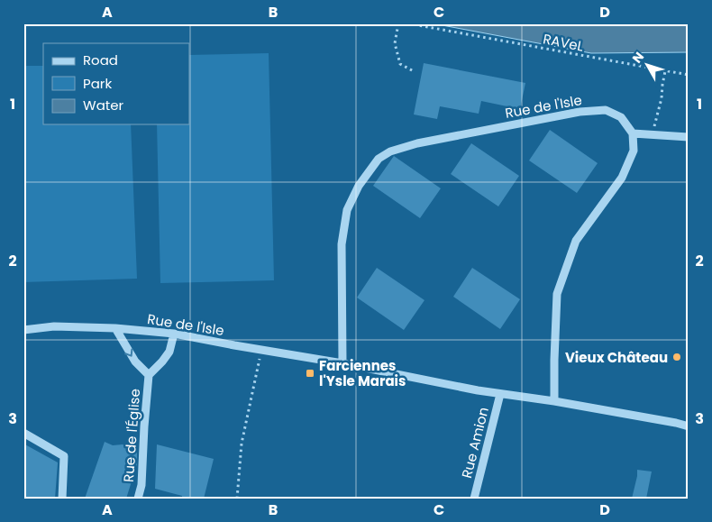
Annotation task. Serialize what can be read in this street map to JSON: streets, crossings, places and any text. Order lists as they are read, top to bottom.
{
  "streets": {
    "street": ["Rue de l'Isle", "Rue de l'Église", "Rue Amion"],
    "path": ["RAVeL"]
  },
  "crossings": [
    ["Rue de l'Isle", "Rue Amion"]
  ],
  "places": {
    "other": ["Vieux Château"],
    "transit": ["Farciennes l'Ysle Marais"]
  },
  "legend": ["Road", "Park", "Water"],
  "north": "top left",
  "grid": {
    "columns": [
      "A",
      "B",
      "C",
      "D"
    ],
    "rows": ["1", "2", "3"]
  }
}
